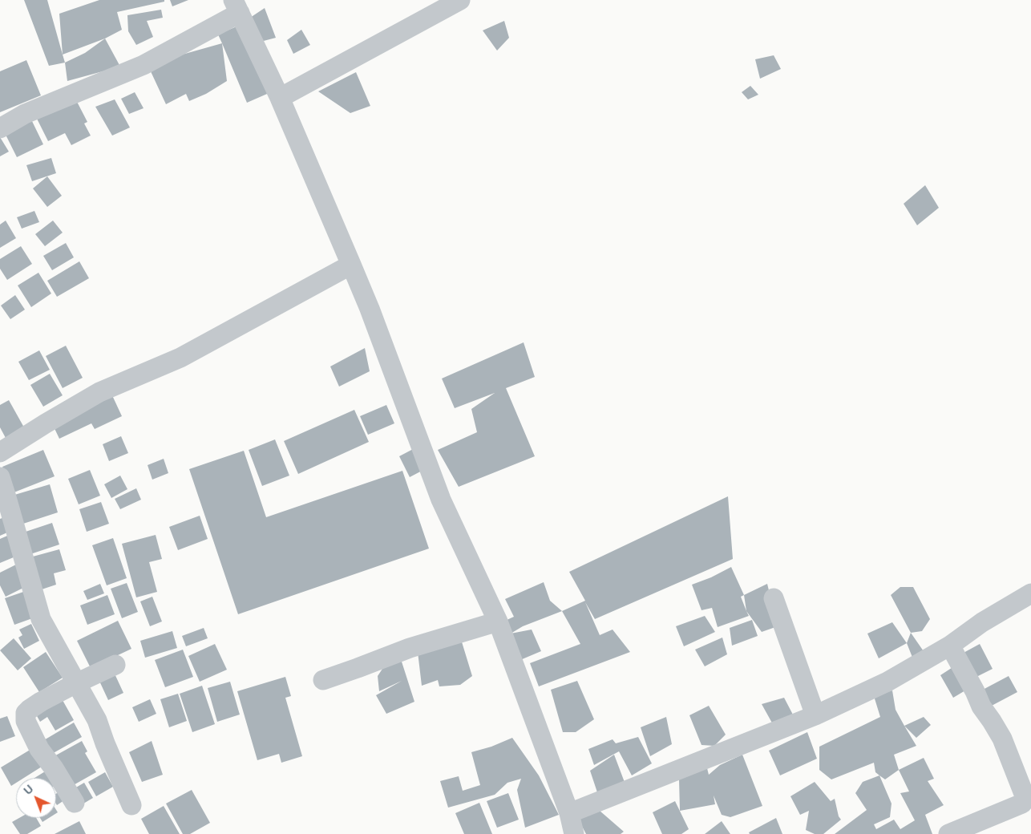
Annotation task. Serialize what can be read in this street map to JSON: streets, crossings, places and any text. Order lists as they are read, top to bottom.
{
  "north": "top left"
}
